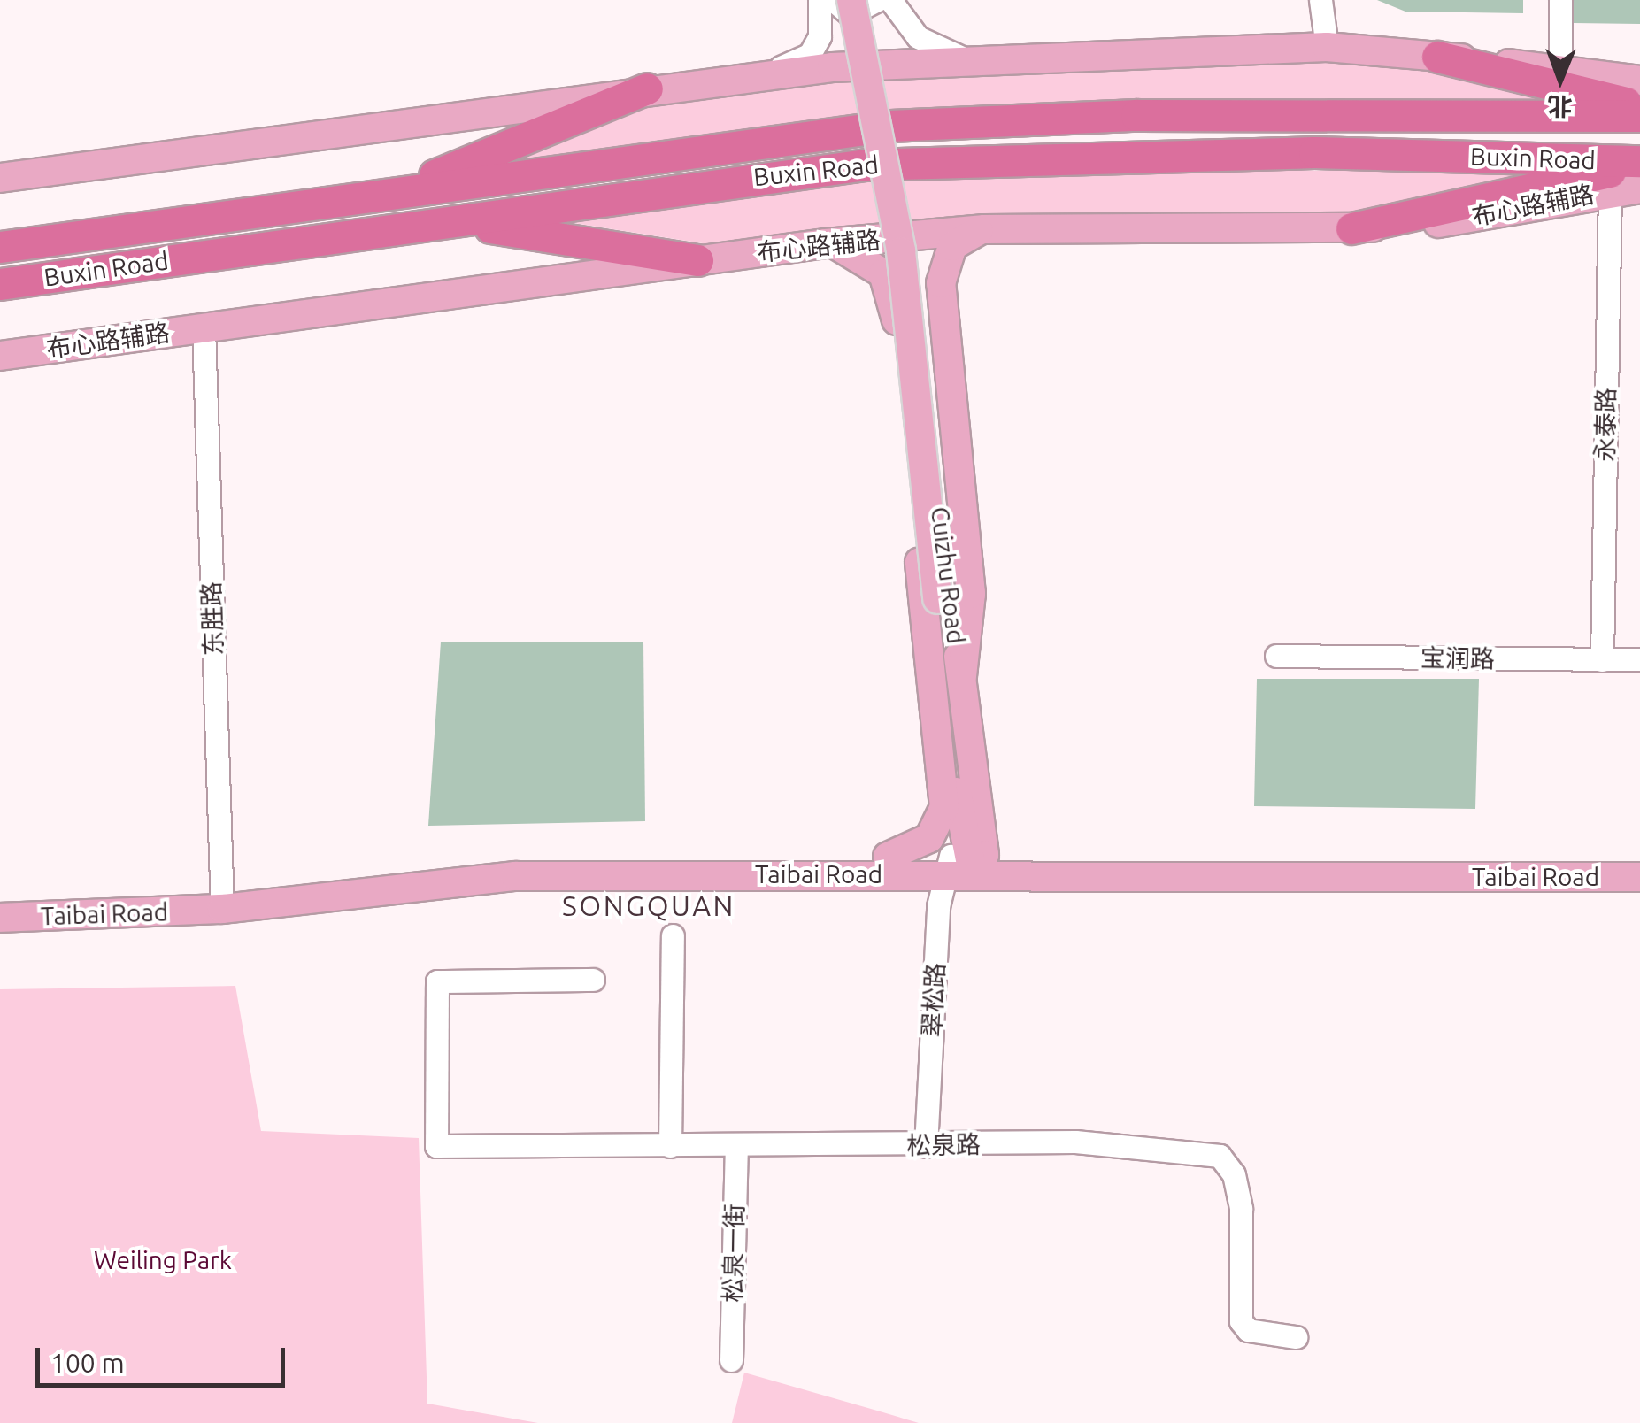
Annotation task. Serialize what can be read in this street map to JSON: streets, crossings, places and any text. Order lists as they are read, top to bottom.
{
  "streets": {
    "highway": ["Buxin Road"],
    "main road": ["布心路辅路", "Cuizhu Road", "Taibai Road"],
    "street": [
      "永泰路",
      "东胜路",
      "宝润路",
      "翠松路",
      "松泉路",
      "松泉一街"
    ]
  },
  "crossings": [
    ["布心路辅路", "永泰路"],
    ["布心路辅路", "东胜路"],
    ["永泰路", "宝润路"],
    ["Cuizhu Road", "Taibai Road"],
    ["Cuizhu Road", "翠松路"],
    ["东胜路", "Taibai Road"],
    ["Taibai Road", "翠松路"],
    ["翠松路", "松泉路"],
    ["松泉路", "松泉一街"]
  ],
  "districts": ["SONGQUAN"],
  "parks": ["Weiling Park"],
  "scale_bar": "100 m",
  "north": "bottom"
}
